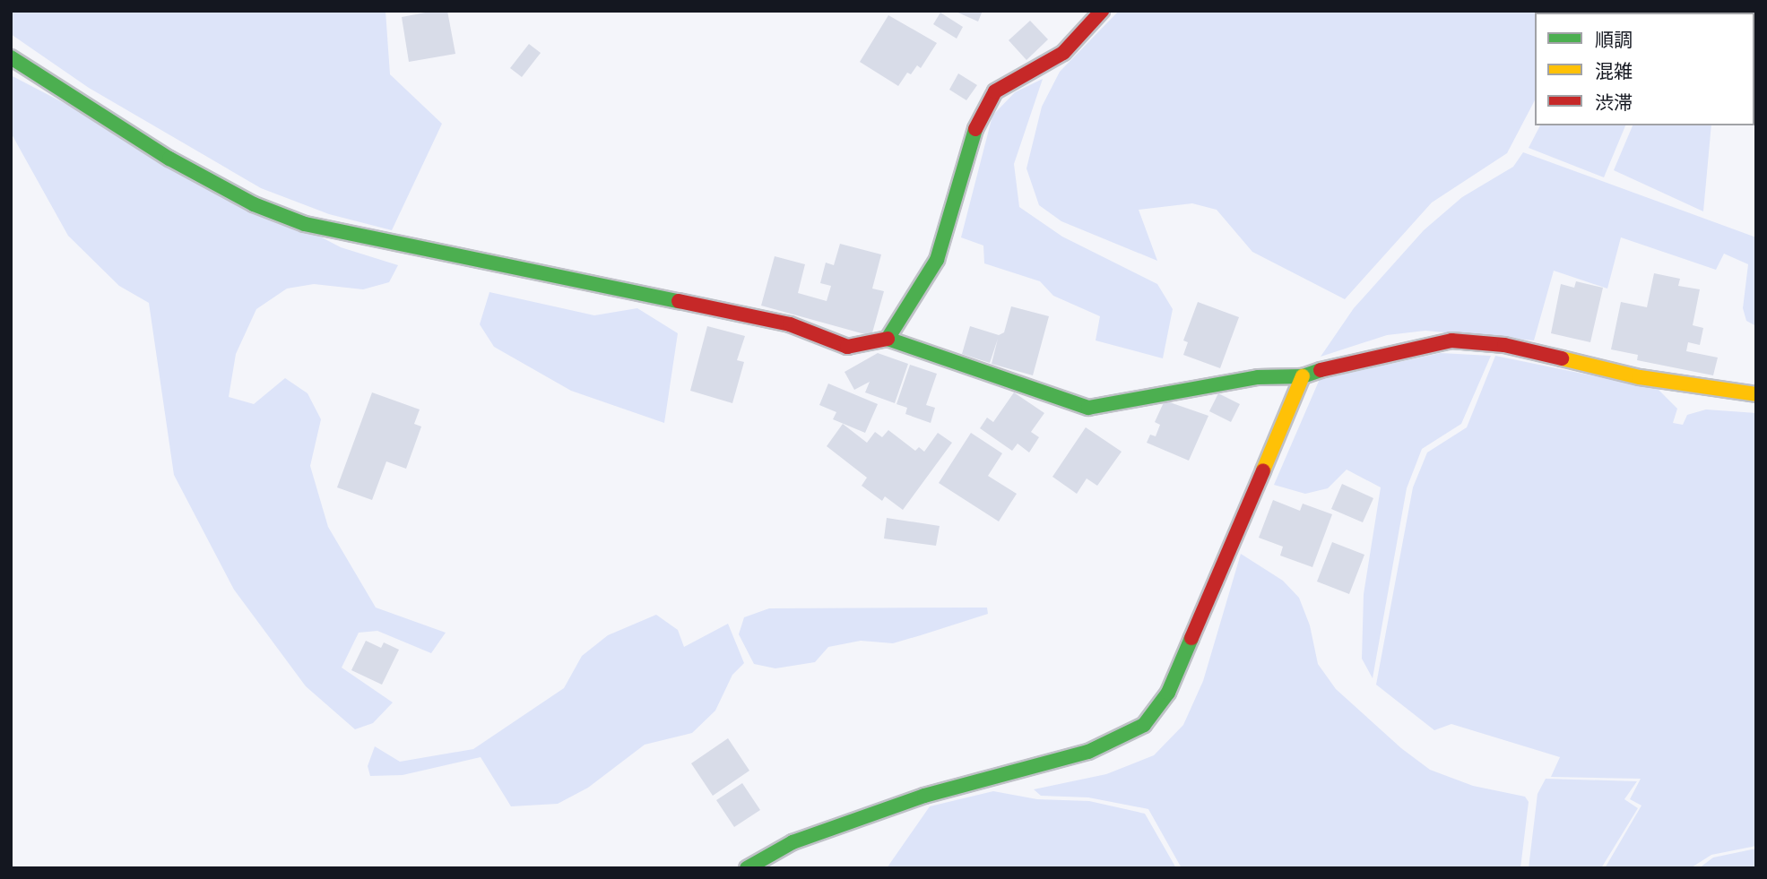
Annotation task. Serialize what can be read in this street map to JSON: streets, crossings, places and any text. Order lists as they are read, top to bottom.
{
  "legend": ["順調", "混雑", "渋滞"]
}
